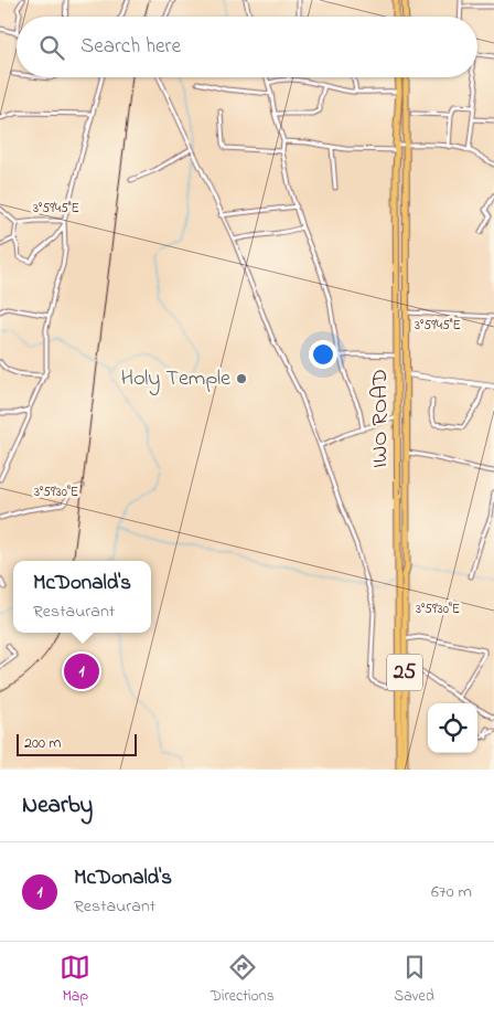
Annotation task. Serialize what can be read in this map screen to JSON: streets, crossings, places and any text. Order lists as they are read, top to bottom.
{
  "streets": {
    "main road": ["IWO ROAD", "25"]
  },
  "places": ["Holy Temple"],
  "scale_bar": "200 m",
  "page": {
    "search": "Search here",
    "popup": ["McDonald's", "Restaurant"],
    "pins": "1",
    "scale": "200 m",
    "heading": "Nearby",
    "list": [
      {
        "mark": "1",
        "name": "McDonald's",
        "note": "Restaurant",
        "value": "670 m"
      }
    ],
    "nav": ["Map", "Directions", "Saved"]
  },
  "coordinates": ["3°59'45\"E", "3°59'30\"E"]
}
